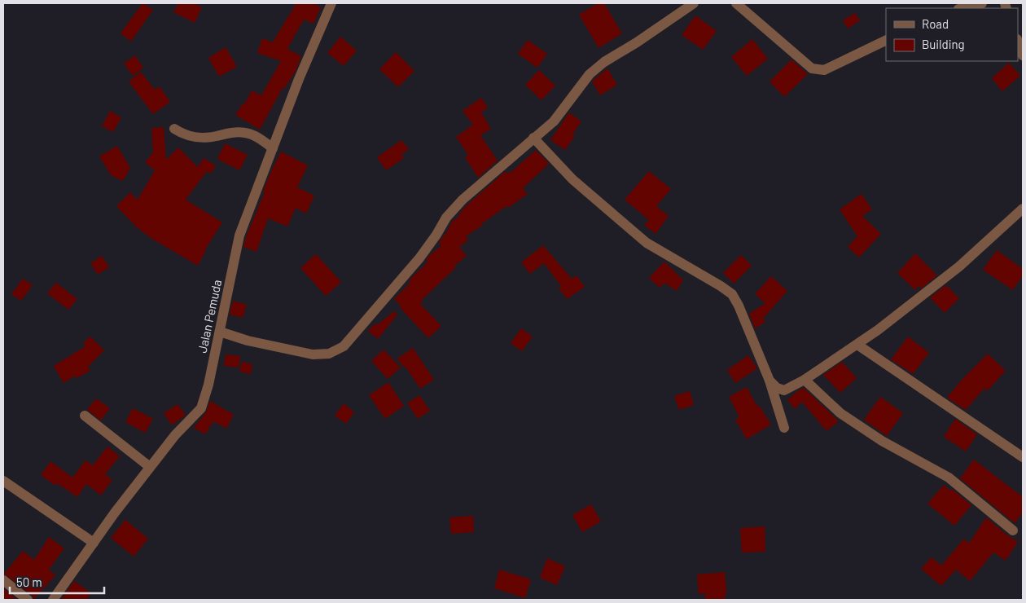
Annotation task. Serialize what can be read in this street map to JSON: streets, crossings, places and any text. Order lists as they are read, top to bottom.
{
  "streets": {
    "street": ["Jalan Pemuda"]
  },
  "legend": ["Road", "Building"],
  "scale_bar": "50 m"
}
